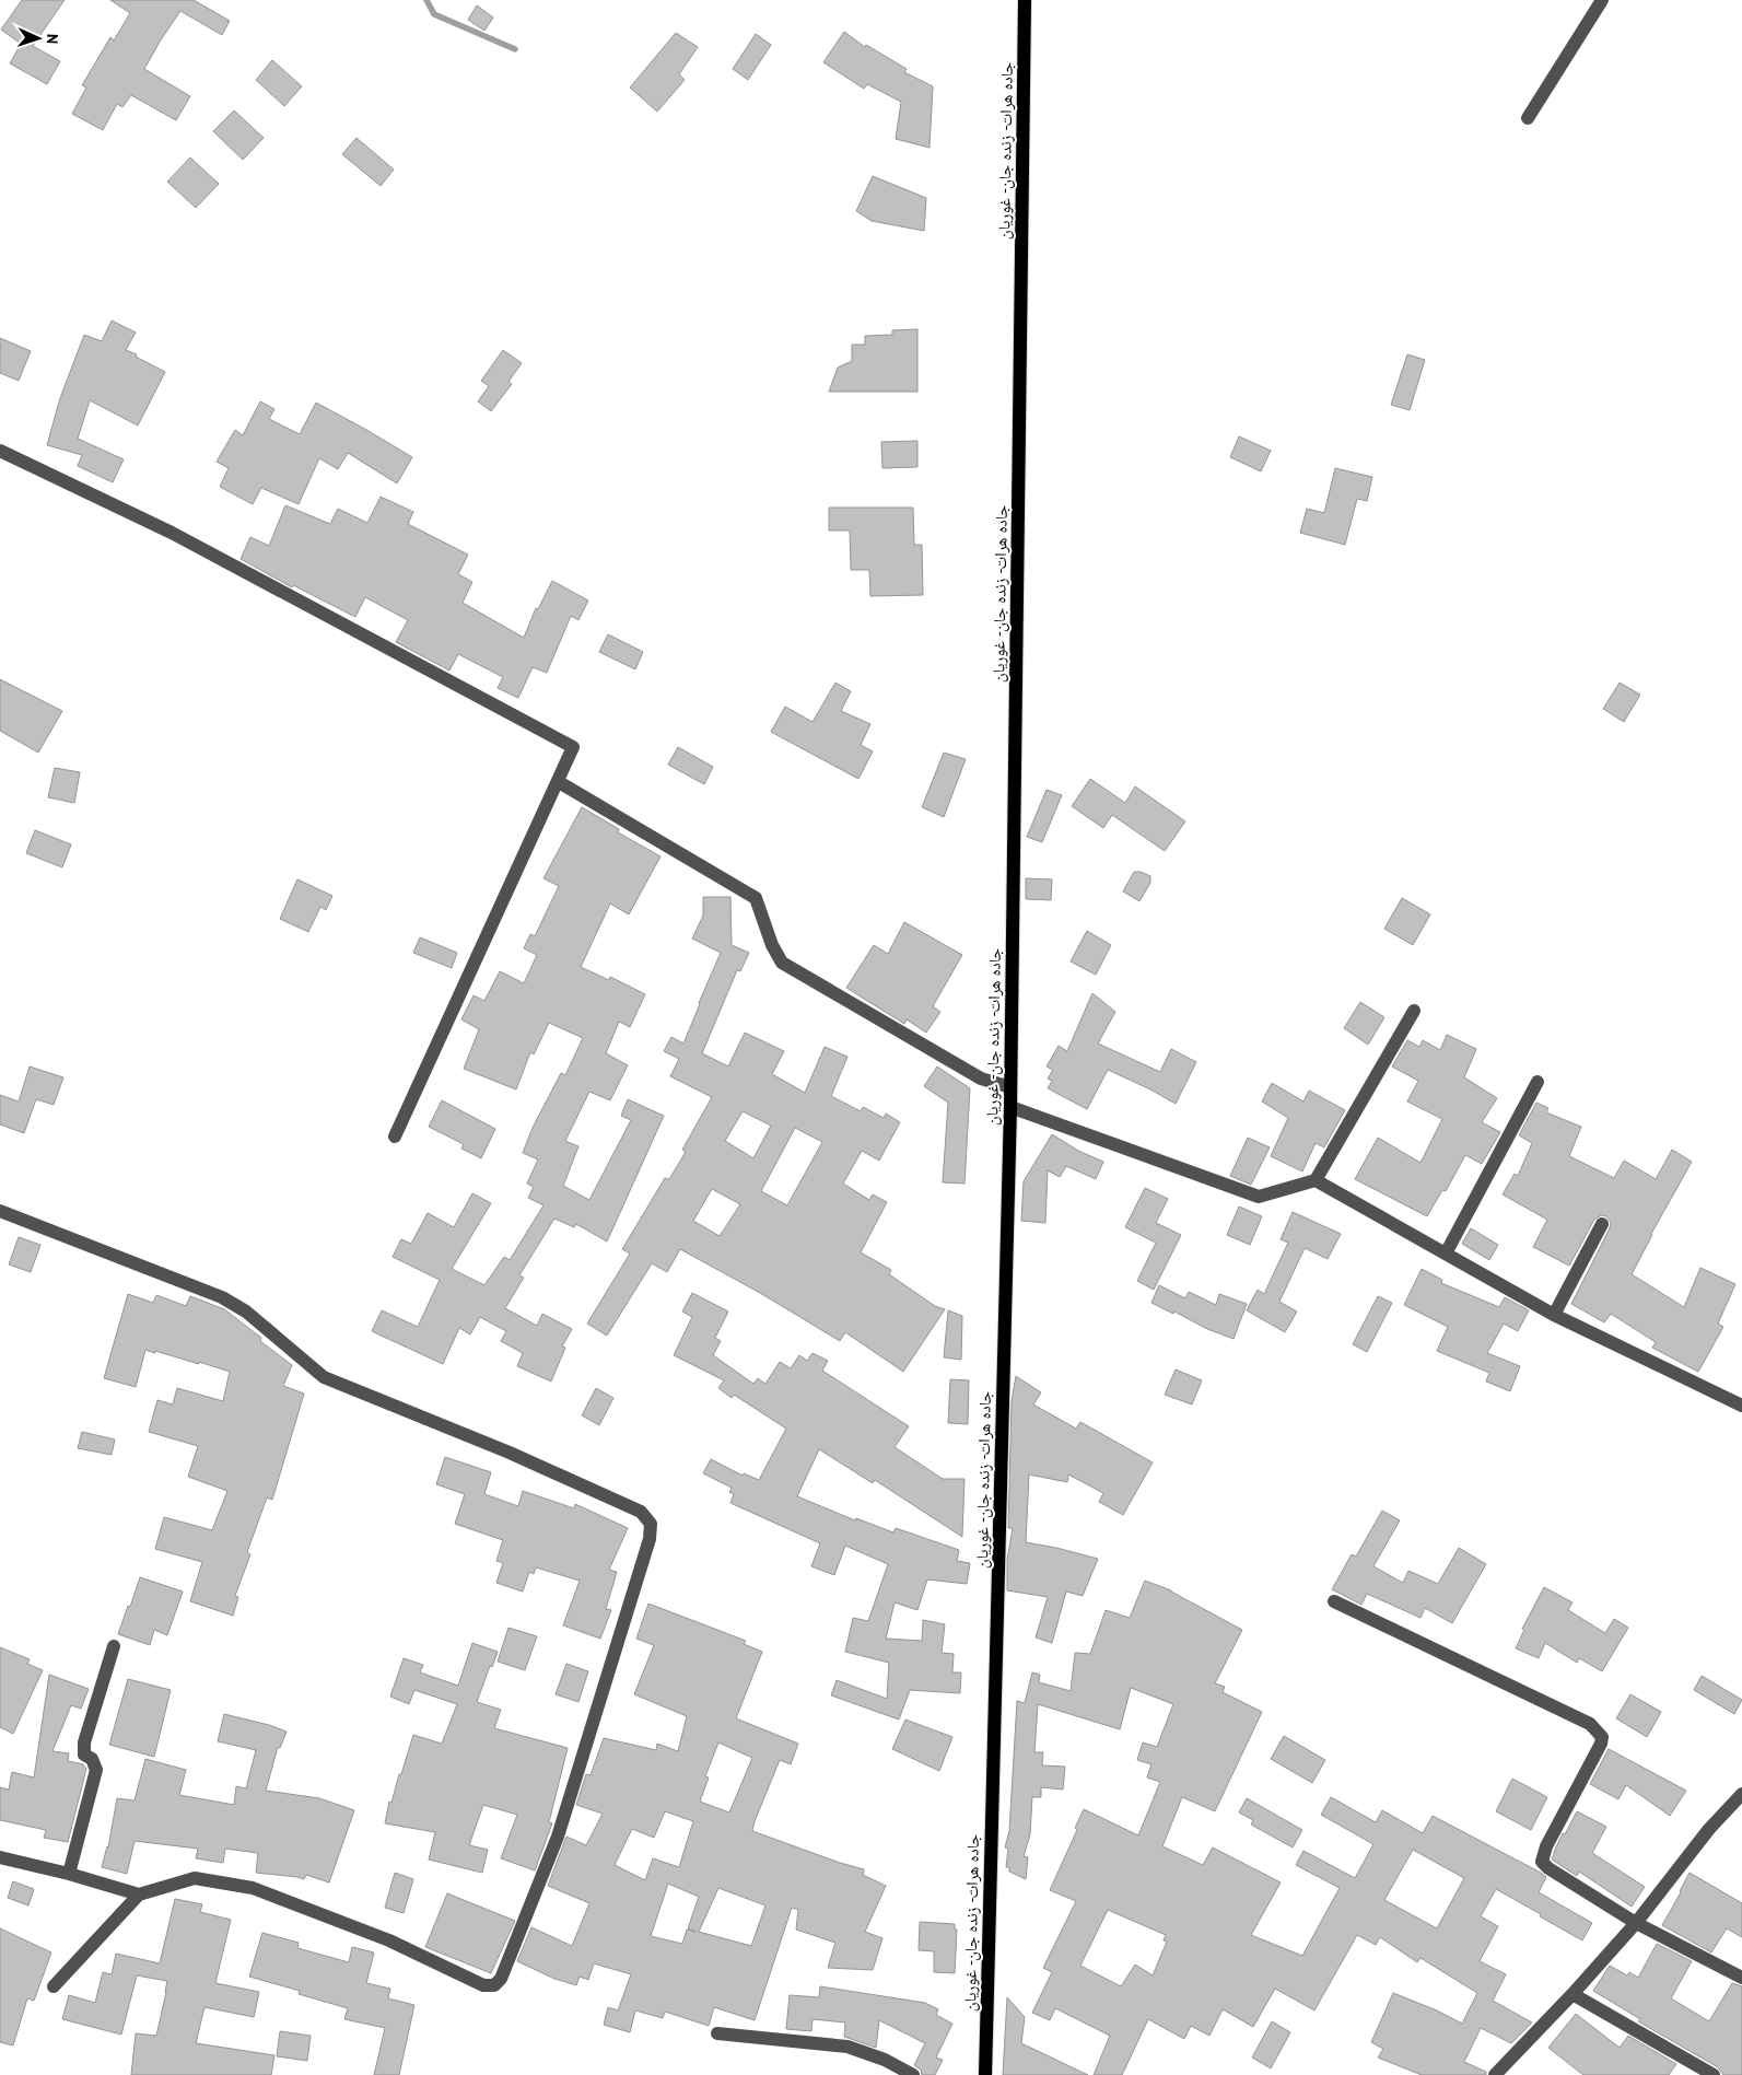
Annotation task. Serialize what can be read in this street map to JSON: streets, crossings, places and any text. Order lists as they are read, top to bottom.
{
  "streets": {
    "main road": ["جاده هرات- زنده جان- غوریان"]
  },
  "north": "right"
}
